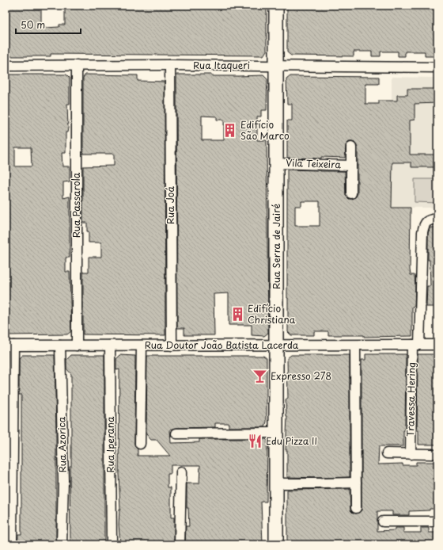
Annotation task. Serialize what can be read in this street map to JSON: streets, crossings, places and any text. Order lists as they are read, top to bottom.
{
  "streets": {
    "street": [
      "Rua Itaqueri",
      "Vila Teixeira",
      "Rua Passarola",
      "Rua Joá",
      "Rua Serra de Jairé",
      "Rua Doutor João Batista Lacerda",
      "Travessa Hering",
      "Rua Azorica",
      "Rua Iperana"
    ]
  },
  "crossings": [
    ["Rua Itaqueri", "Rua Passarola"],
    ["Rua Itaqueri", "Rua Joá"],
    ["Rua Itaqueri", "Rua Serra de Jairé"],
    ["Vila Teixeira", "Rua Serra de Jairé"],
    ["Rua Passarola", "Rua Doutor João Batista Lacerda"],
    ["Rua Joá", "Rua Doutor João Batista Lacerda"],
    ["Rua Serra de Jairé", "Rua Doutor João Batista Lacerda"],
    ["Rua Doutor João Batista Lacerda", "Travessa Hering"],
    ["Rua Doutor João Batista Lacerda", "Rua Azorica"],
    ["Rua Doutor João Batista Lacerda", "Rua Iperana"]
  ],
  "places": {
    "building": ["Edifício São Marco", "Edifício Christiana"],
    "bar": ["Expresso 278"],
    "restaurant": ["Edu Pizza II"]
  },
  "scale_bar": "50 m"
}
